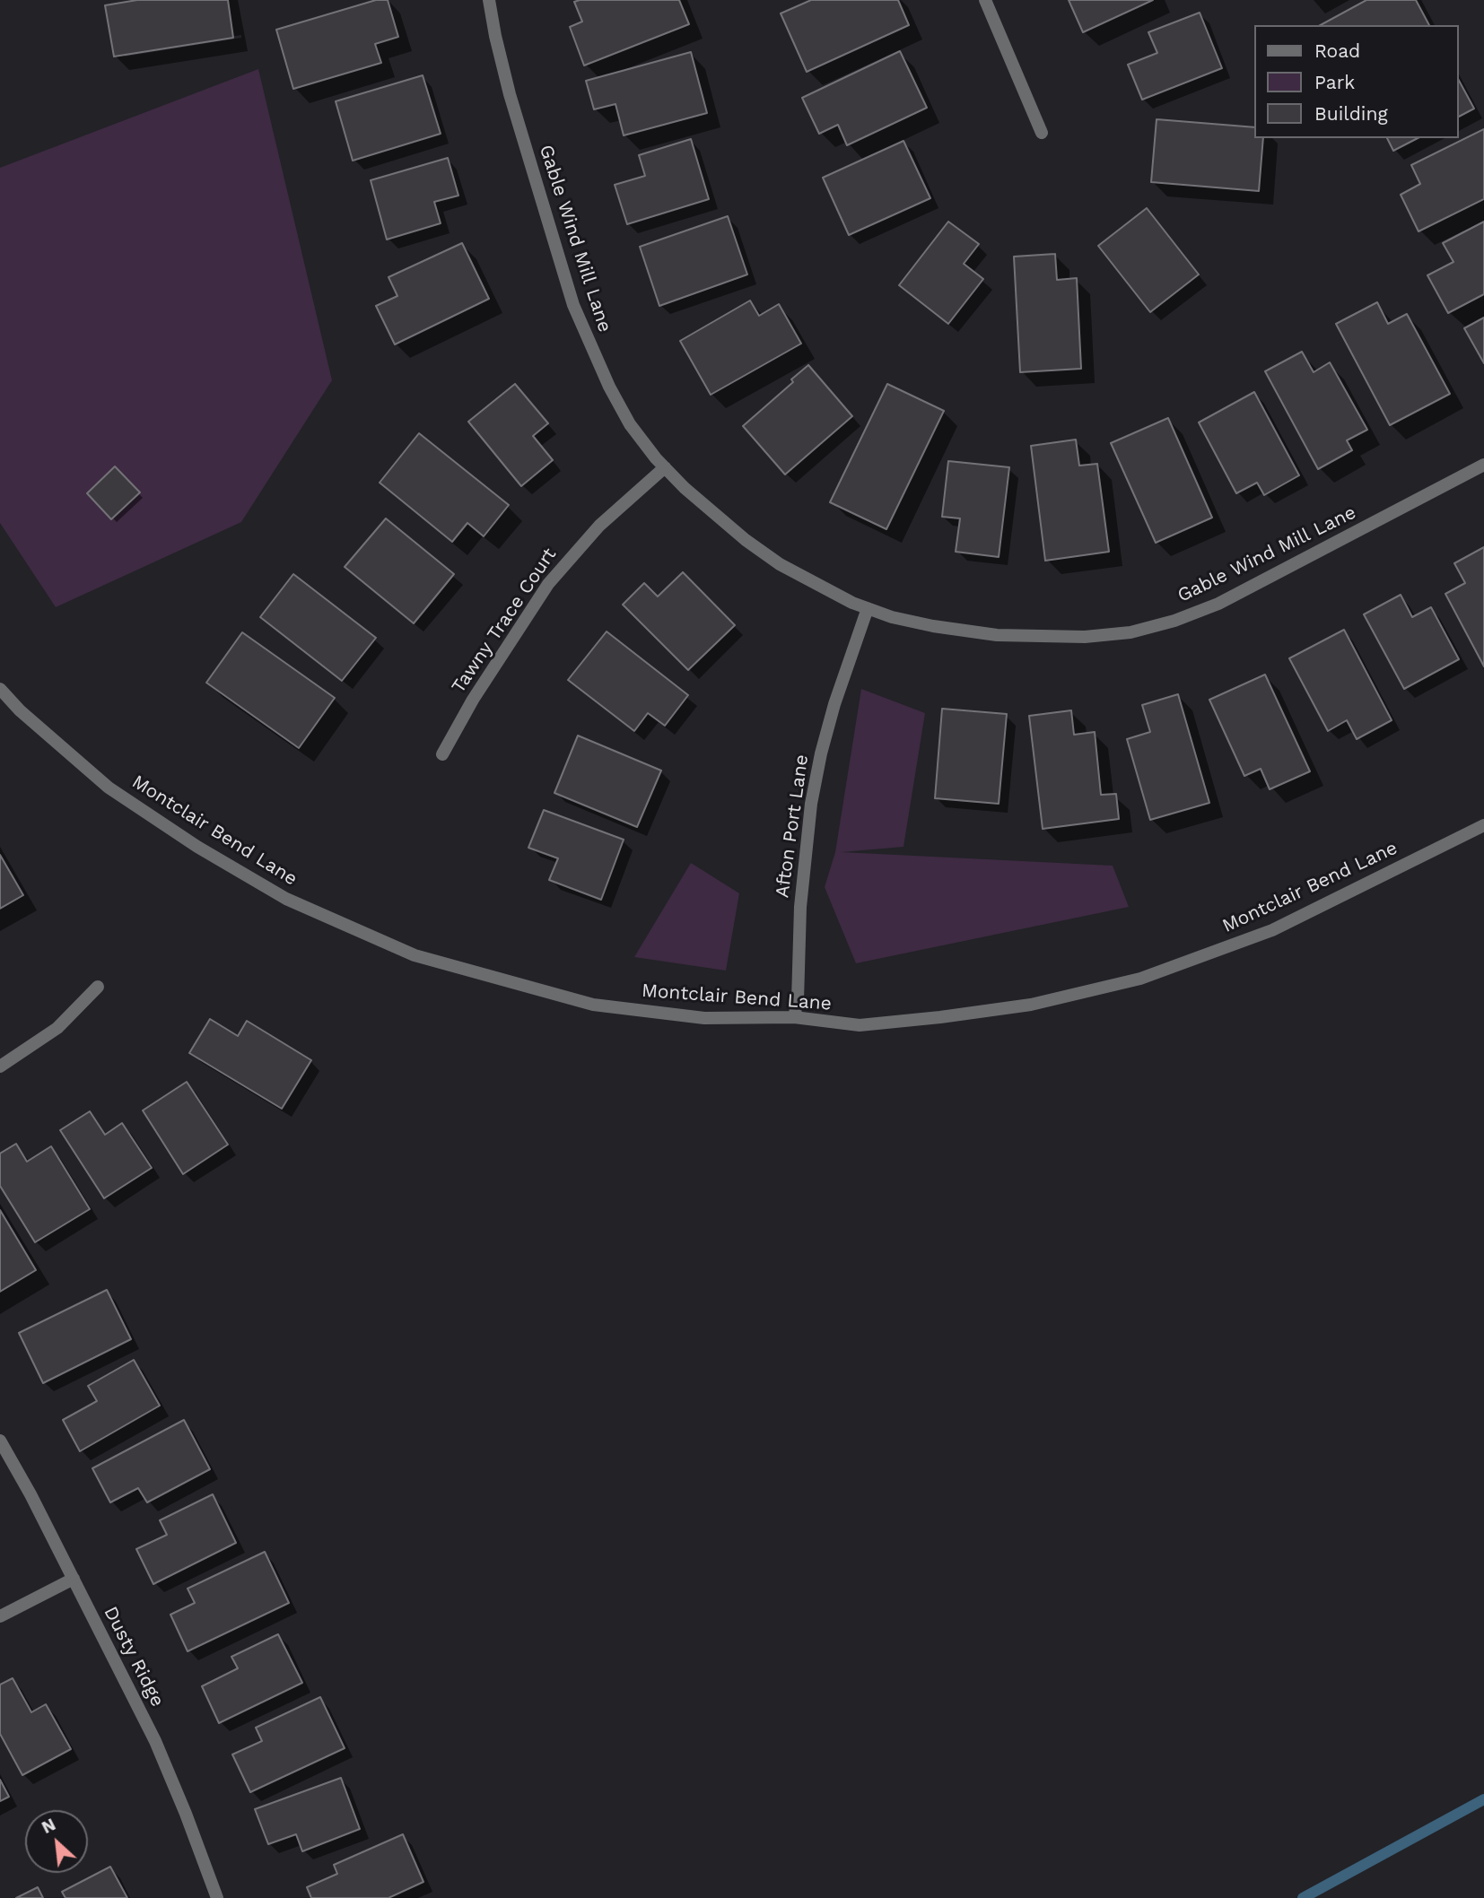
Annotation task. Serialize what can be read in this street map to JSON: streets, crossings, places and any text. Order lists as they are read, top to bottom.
{
  "streets": {
    "street": [
      "Gable Wind Mill Lane",
      "Tawny Trace Court",
      "Afton Port Lane",
      "Montclair Bend Lane",
      "Dusty Ridge"
    ]
  },
  "crossings": [
    ["Gable Wind Mill Lane", "Tawny Trace Court"],
    ["Gable Wind Mill Lane", "Afton Port Lane"],
    ["Afton Port Lane", "Montclair Bend Lane"]
  ],
  "legend": ["Road", "Park", "Building"],
  "north": "top left"
}
